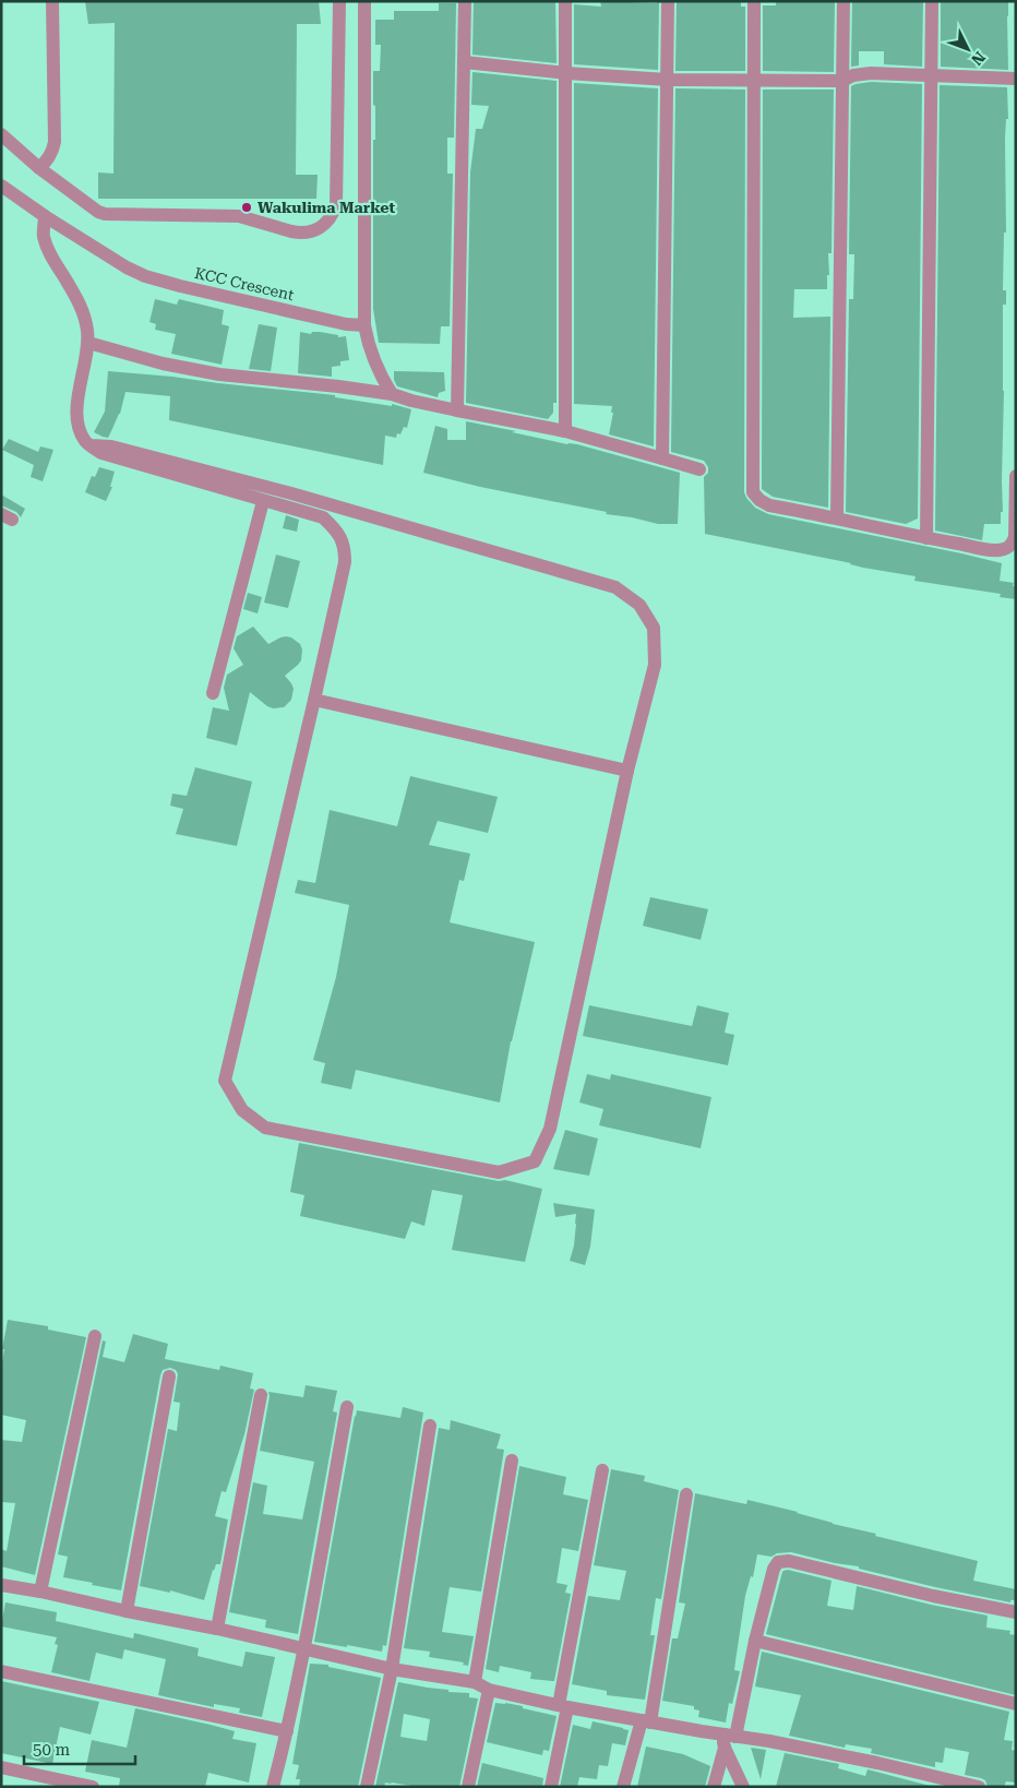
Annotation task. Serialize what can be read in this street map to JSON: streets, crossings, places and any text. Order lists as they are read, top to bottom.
{
  "streets": {
    "street": ["KCC Crescent"]
  },
  "places": ["Wakulima Market"],
  "scale_bar": "50 m",
  "north": "bottom right"
}
